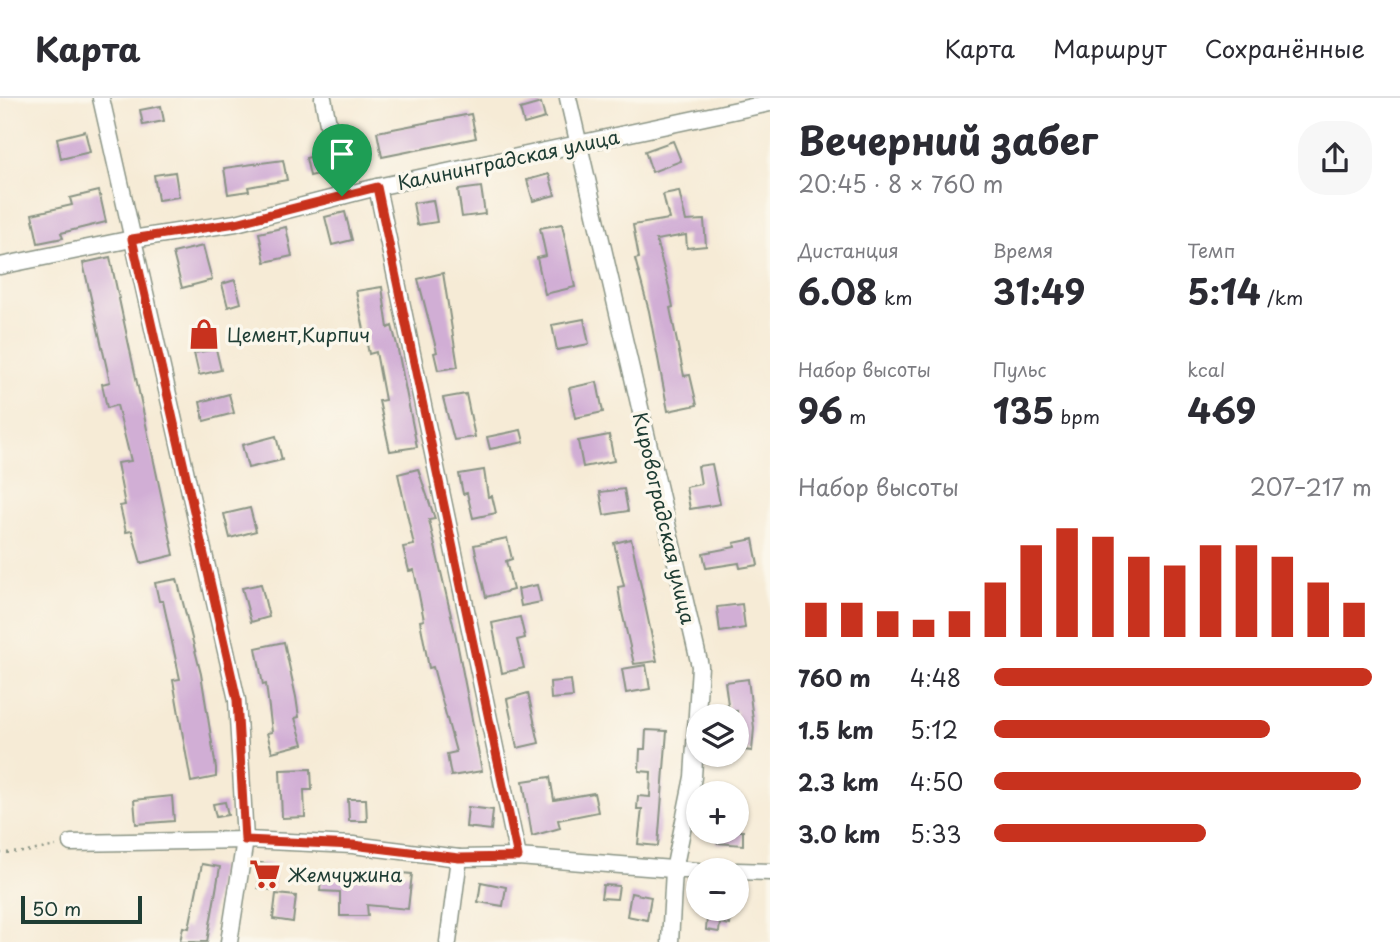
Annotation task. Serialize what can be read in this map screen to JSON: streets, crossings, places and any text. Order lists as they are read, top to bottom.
{
  "streets": {
    "street": ["Калининградская улица", "Кировоградская улица"]
  },
  "crossings": [
    ["Калининградская улица", "Кировоградская улица"]
  ],
  "places": {
    "shop": ["Цемент,Кирпич"],
    "supermarket": ["Жемчужина"]
  },
  "scale_bar": "50 m",
  "page": {
    "header": "Карта",
    "nav": ["Карта", "Маршрут", "Сохранённые"],
    "heading": ["Вечерний забег", "20:45 · 8 × 760 m"],
    "stats": [
      ["Дистанция", "6.08 km"],
      ["Время", "31:49"],
      ["Темп", "5:14 /km"],
      ["Набор высоты", "96 m"],
      ["Пульс", "135 bpm"],
      ["kcal", "469"]
    ],
    "chart": ["Набор высоты", "207–217 m"],
    "list": [
      {
        "name": "760 m",
        "note": "4:48"
      },
      {
        "name": "1.5 km",
        "note": "5:12"
      },
      {
        "name": "2.3 km",
        "note": "4:50"
      },
      {
        "name": "3.0 km",
        "note": "5:33"
      }
    ],
    "map_buttons": ["+", "−"],
    "scale": "50 m"
  }
}
